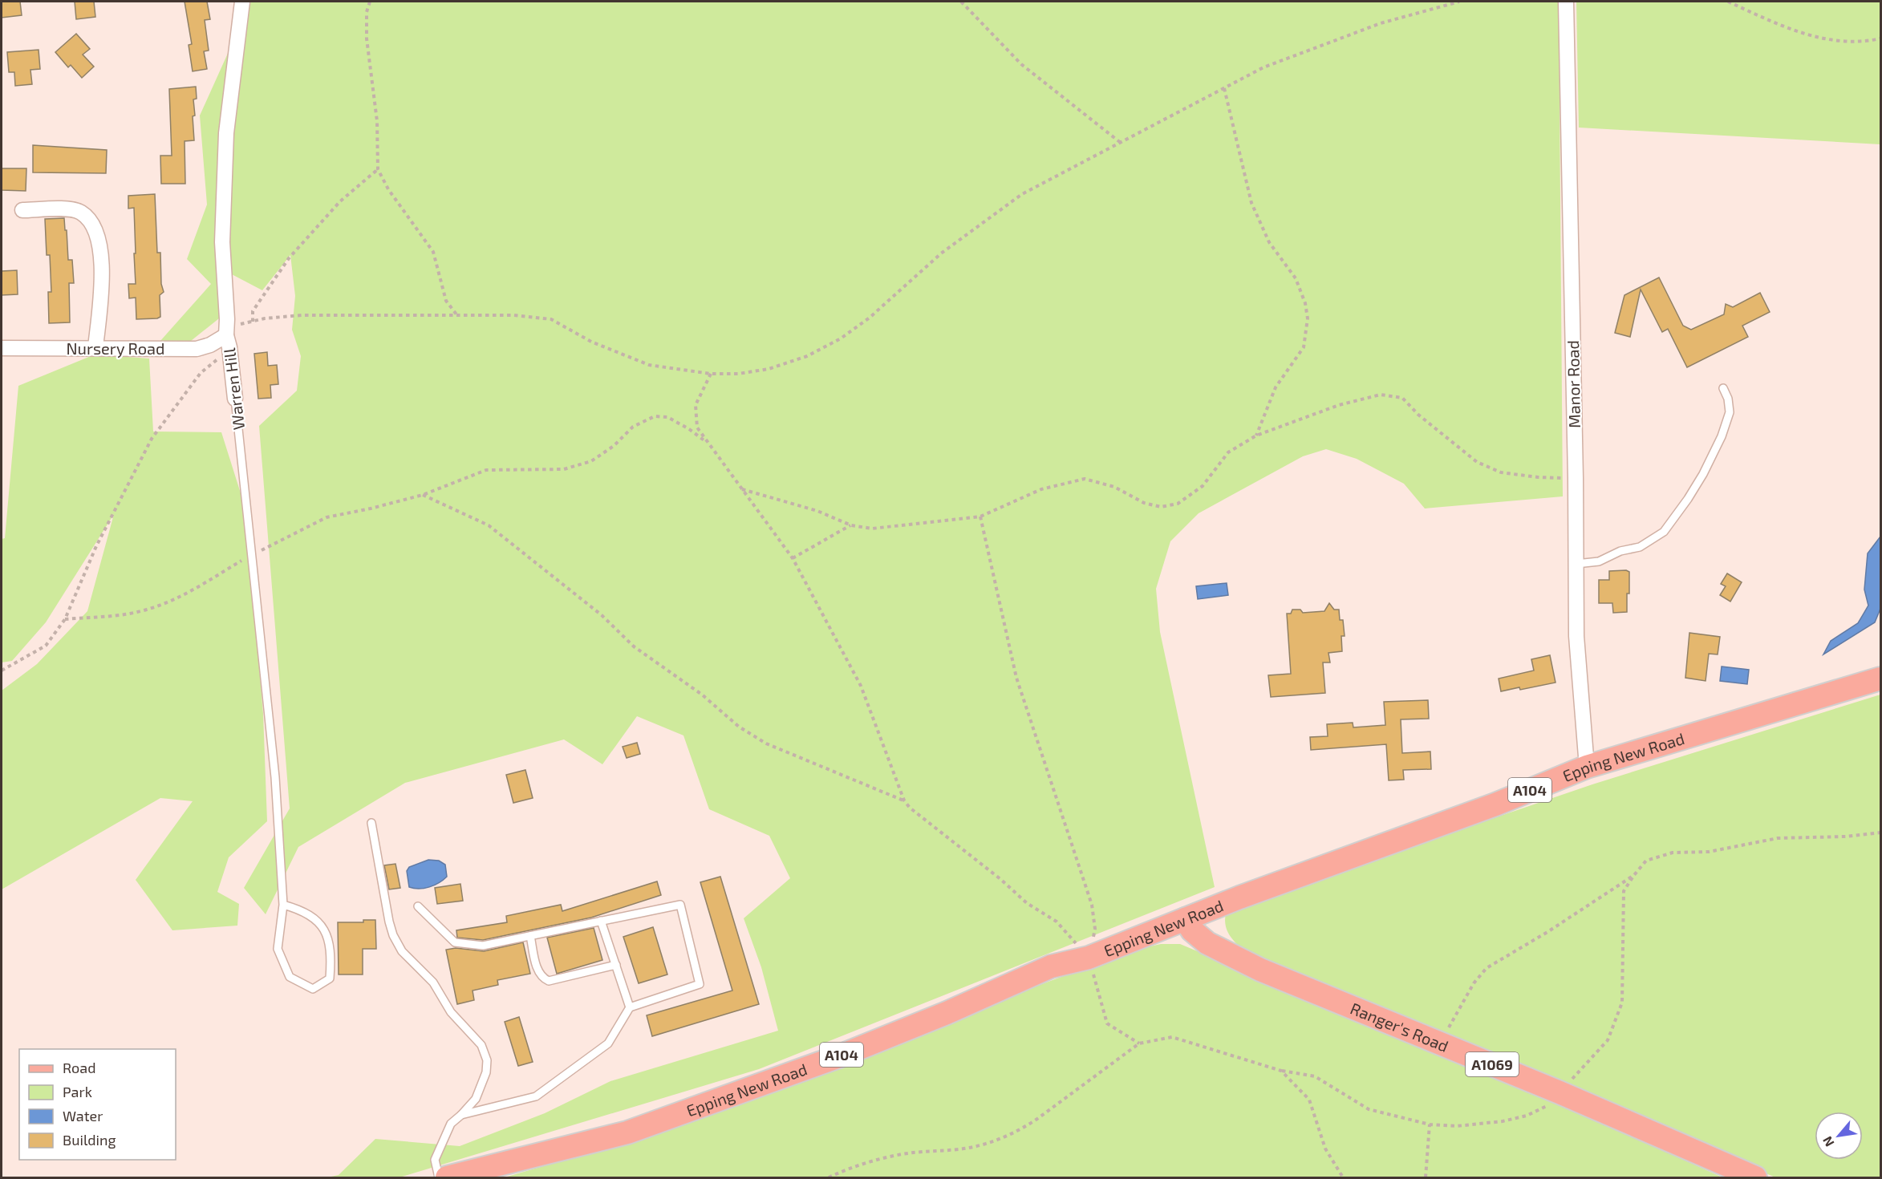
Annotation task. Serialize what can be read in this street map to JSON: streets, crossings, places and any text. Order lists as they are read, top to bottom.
{
  "streets": {
    "main road": [
      "Epping New Road",
      "A104",
      "Ranger's Road",
      "A1069"
    ],
    "street": ["Nursery Road", "Manor Road", "Warren Hill"]
  },
  "crossings": [
    ["Nursery Road", "Warren Hill"],
    ["Manor Road", "Epping New Road"],
    ["Epping New Road", "Ranger's Road"]
  ],
  "legend": [
    "Road",
    "Park",
    "Water",
    "Building"
  ],
  "north": "bottom left"
}
